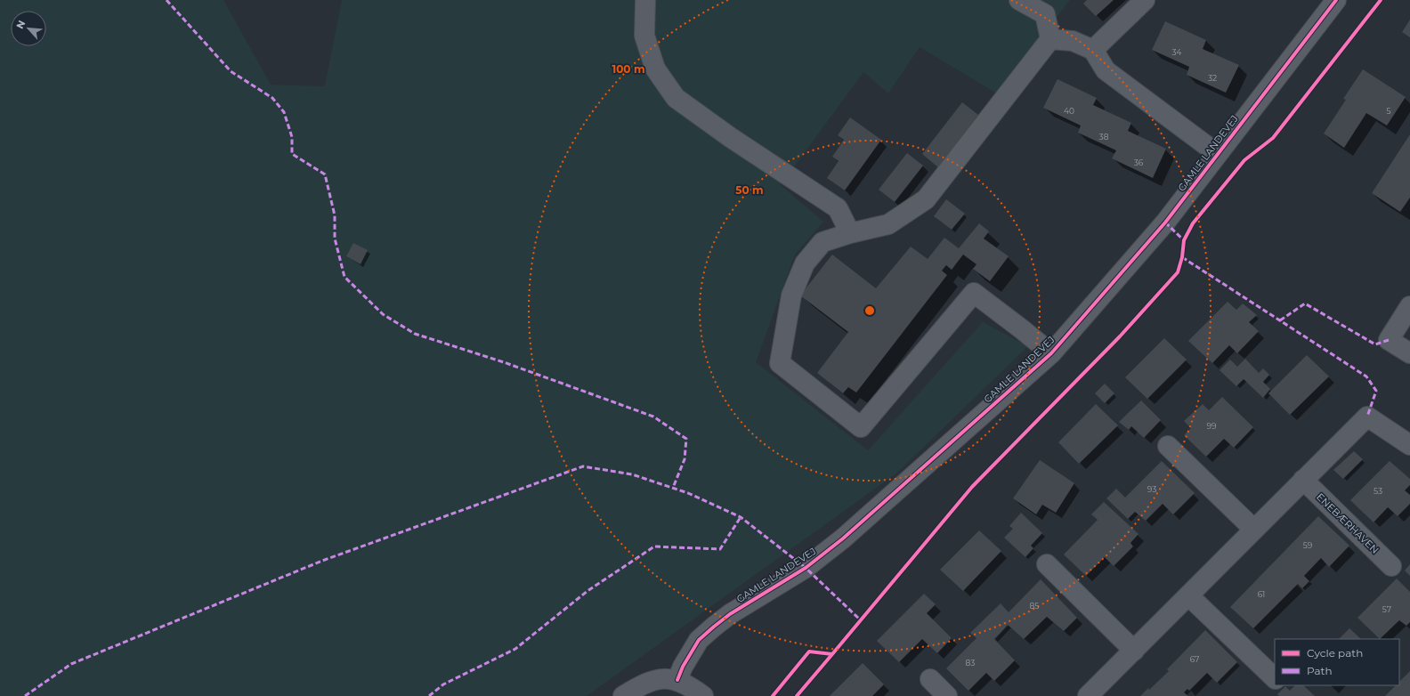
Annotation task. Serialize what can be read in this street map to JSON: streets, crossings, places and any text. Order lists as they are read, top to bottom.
{
  "streets": {
    "street": ["GAMLE LANDEVEJ", "ENEBÆRHAVEN"]
  },
  "house_numbers": [
    "34",
    "32",
    "40",
    "5",
    "38",
    "36",
    "99",
    "93",
    "53",
    "59",
    "61",
    "85",
    "57",
    "67",
    "83"
  ],
  "legend": ["Cycle path", "Path"],
  "north": "top left",
  "rings": ["100 m", "50 m"]
}
